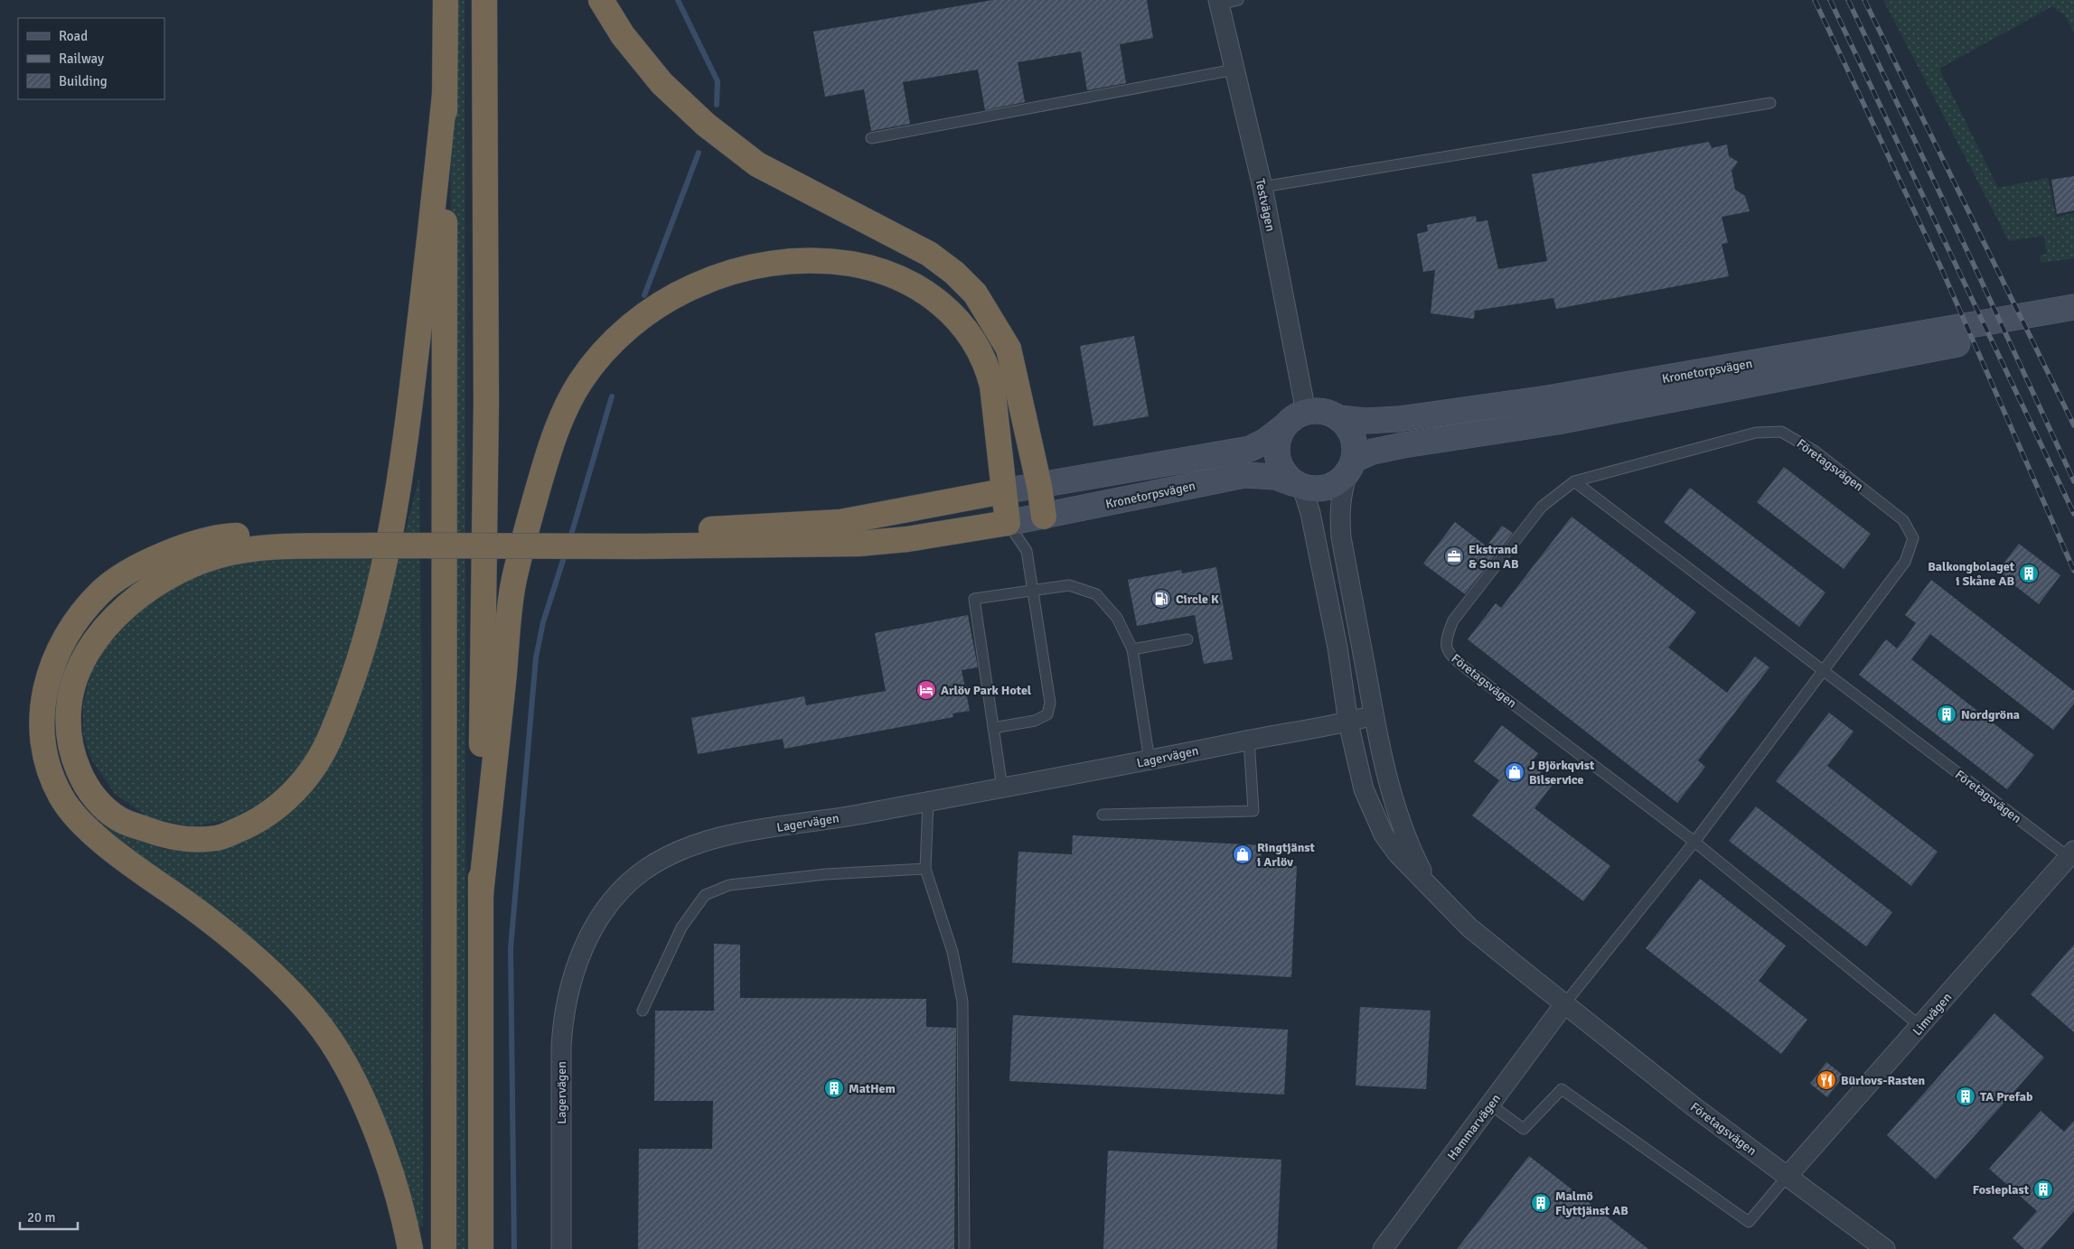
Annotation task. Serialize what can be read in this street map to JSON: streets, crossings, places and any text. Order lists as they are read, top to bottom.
{
  "streets": {
    "main road": ["Kronetorpsvägen"],
    "street": [
      "Testvägen",
      "Företagsvägen",
      "Lagervägen",
      "Limvägen",
      "Hammarvägen"
    ]
  },
  "crossings": [
    ["Testvägen", "Kronetorpsvägen"],
    ["Testvägen", "Företagsvägen"],
    ["Kronetorpsvägen", "Företagsvägen"],
    ["Företagsvägen", "Lagervägen"],
    ["Företagsvägen", "Limvägen"],
    ["Företagsvägen", "Hammarvägen"]
  ],
  "places": {
    "office": ["Ekstrand & Son AB"],
    "building": [
      "Balkongbolaget i Skåne AB",
      "Nordgröna",
      "MatHem",
      "TA Prefab",
      "Fosieplast",
      "Malmö Flyttjänst AB"
    ],
    "fuel station": ["Circle K"],
    "hotel": ["Arlöv Park Hotel"],
    "shop": ["J Björkqvist Bilservice", "Ringtjänst i Arlöv"],
    "restaurant": ["Bürlovs-Rasten"]
  },
  "legend": ["Road", "Railway", "Building"],
  "scale_bar": "20 m"
}
